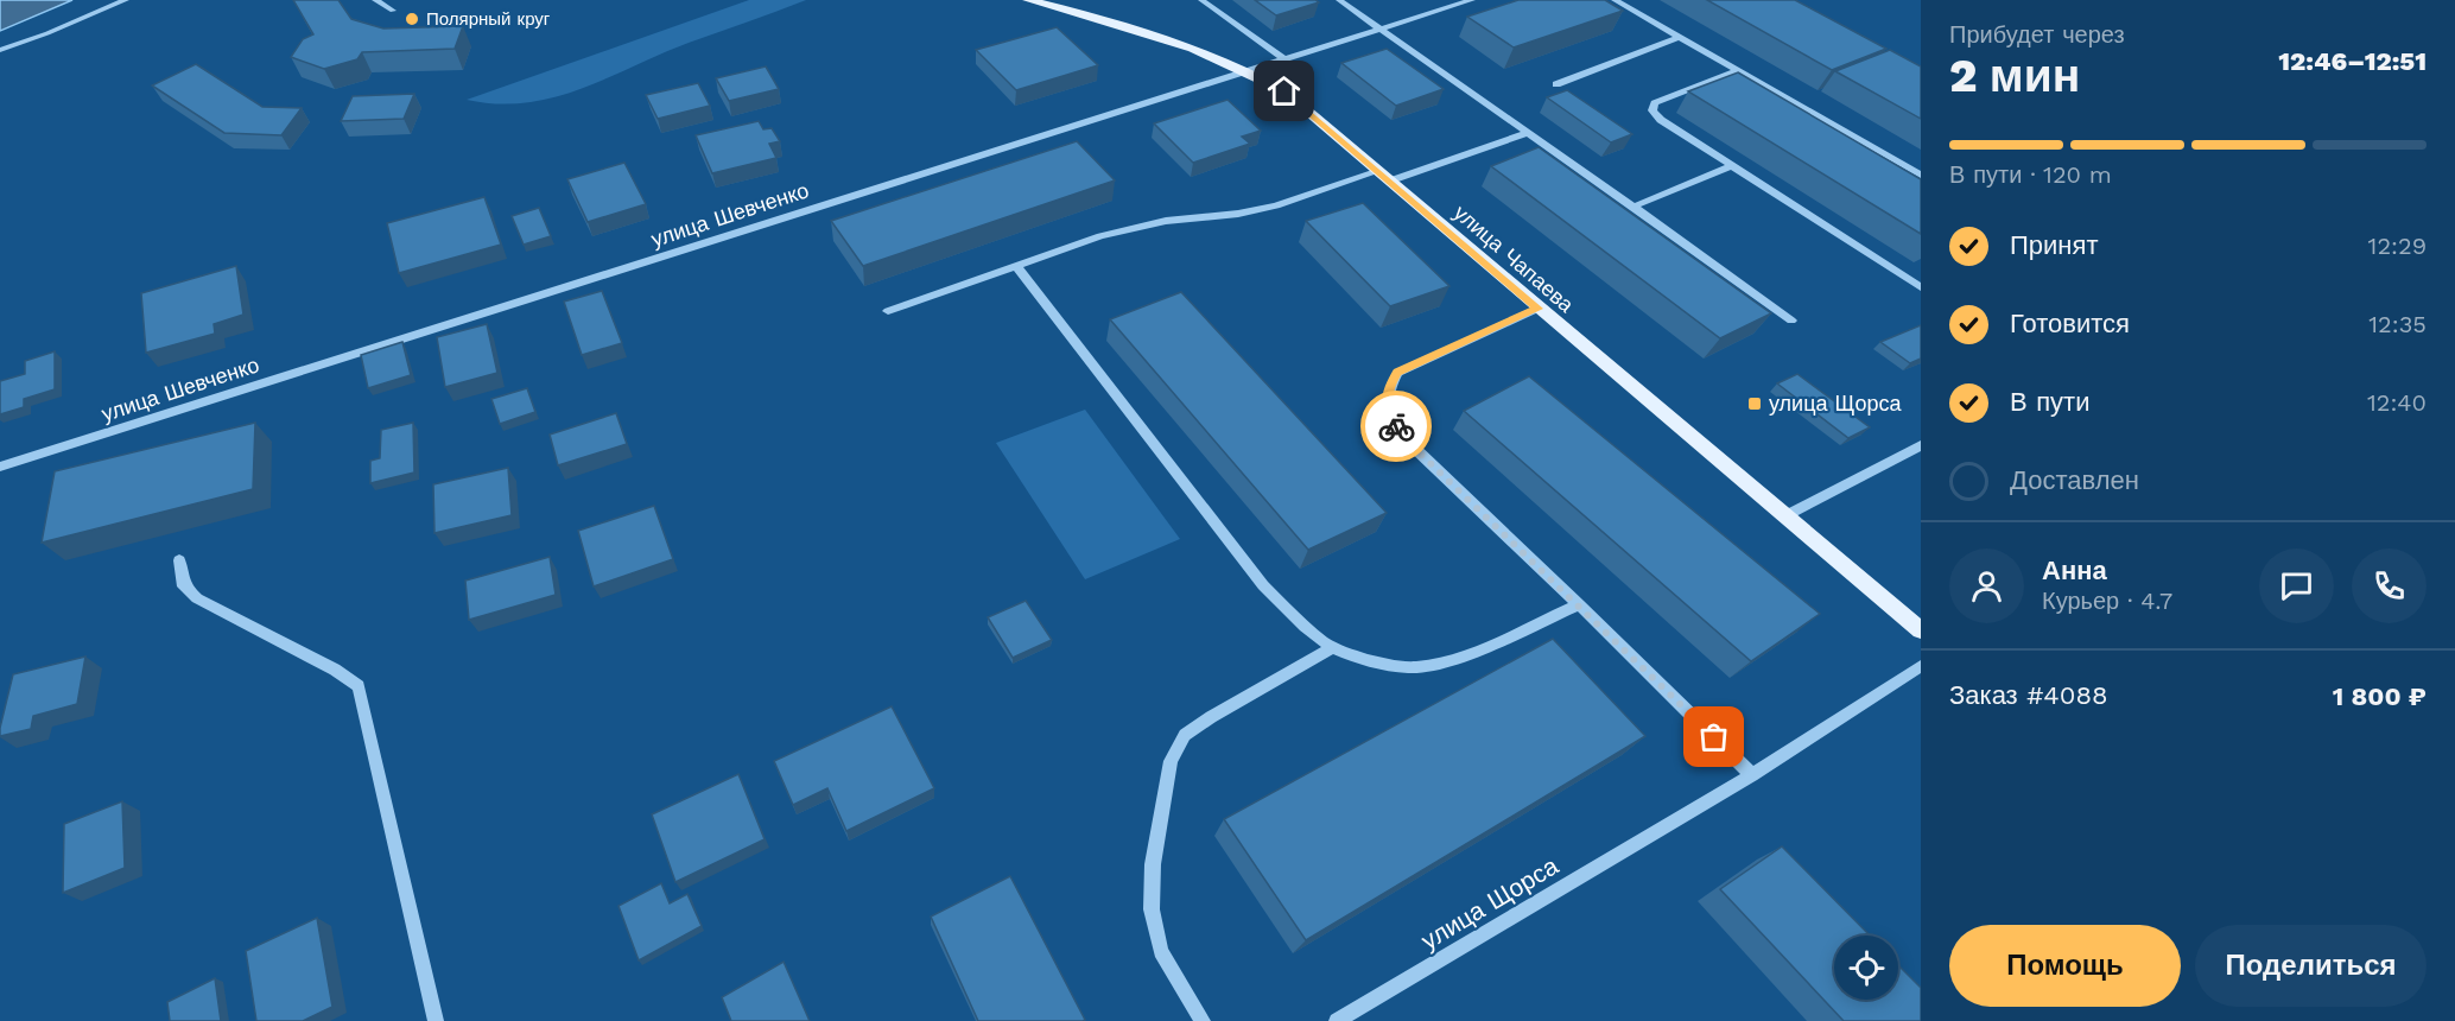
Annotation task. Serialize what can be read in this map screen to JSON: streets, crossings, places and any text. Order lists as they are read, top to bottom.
{
  "streets": {
    "main road": ["улица Чапаева"],
    "street": ["улица Шевченко", "улица Щорса"]
  },
  "crossings": [
    ["улица Шевченко", "улица Чапаева"]
  ],
  "places": {
    "other": ["Полярный круг"],
    "transit": ["улица Щорса"]
  },
  "page": {
    "heading": ["2 мин", "Прибудет через", "12:46–12:51"],
    "panel": [
      "Анна",
      "Курьер · 4.7",
      "Заказ #4088",
      "1 800 ₽"
    ],
    "bar": "В пути · 120 m",
    "list": [
      ["Принят", "12:29"],
      ["Готовится", "12:35"],
      ["В пути", "12:40"],
      "Доставлен"
    ],
    "buttons": ["Помощь", "Поделиться"]
  }
}
